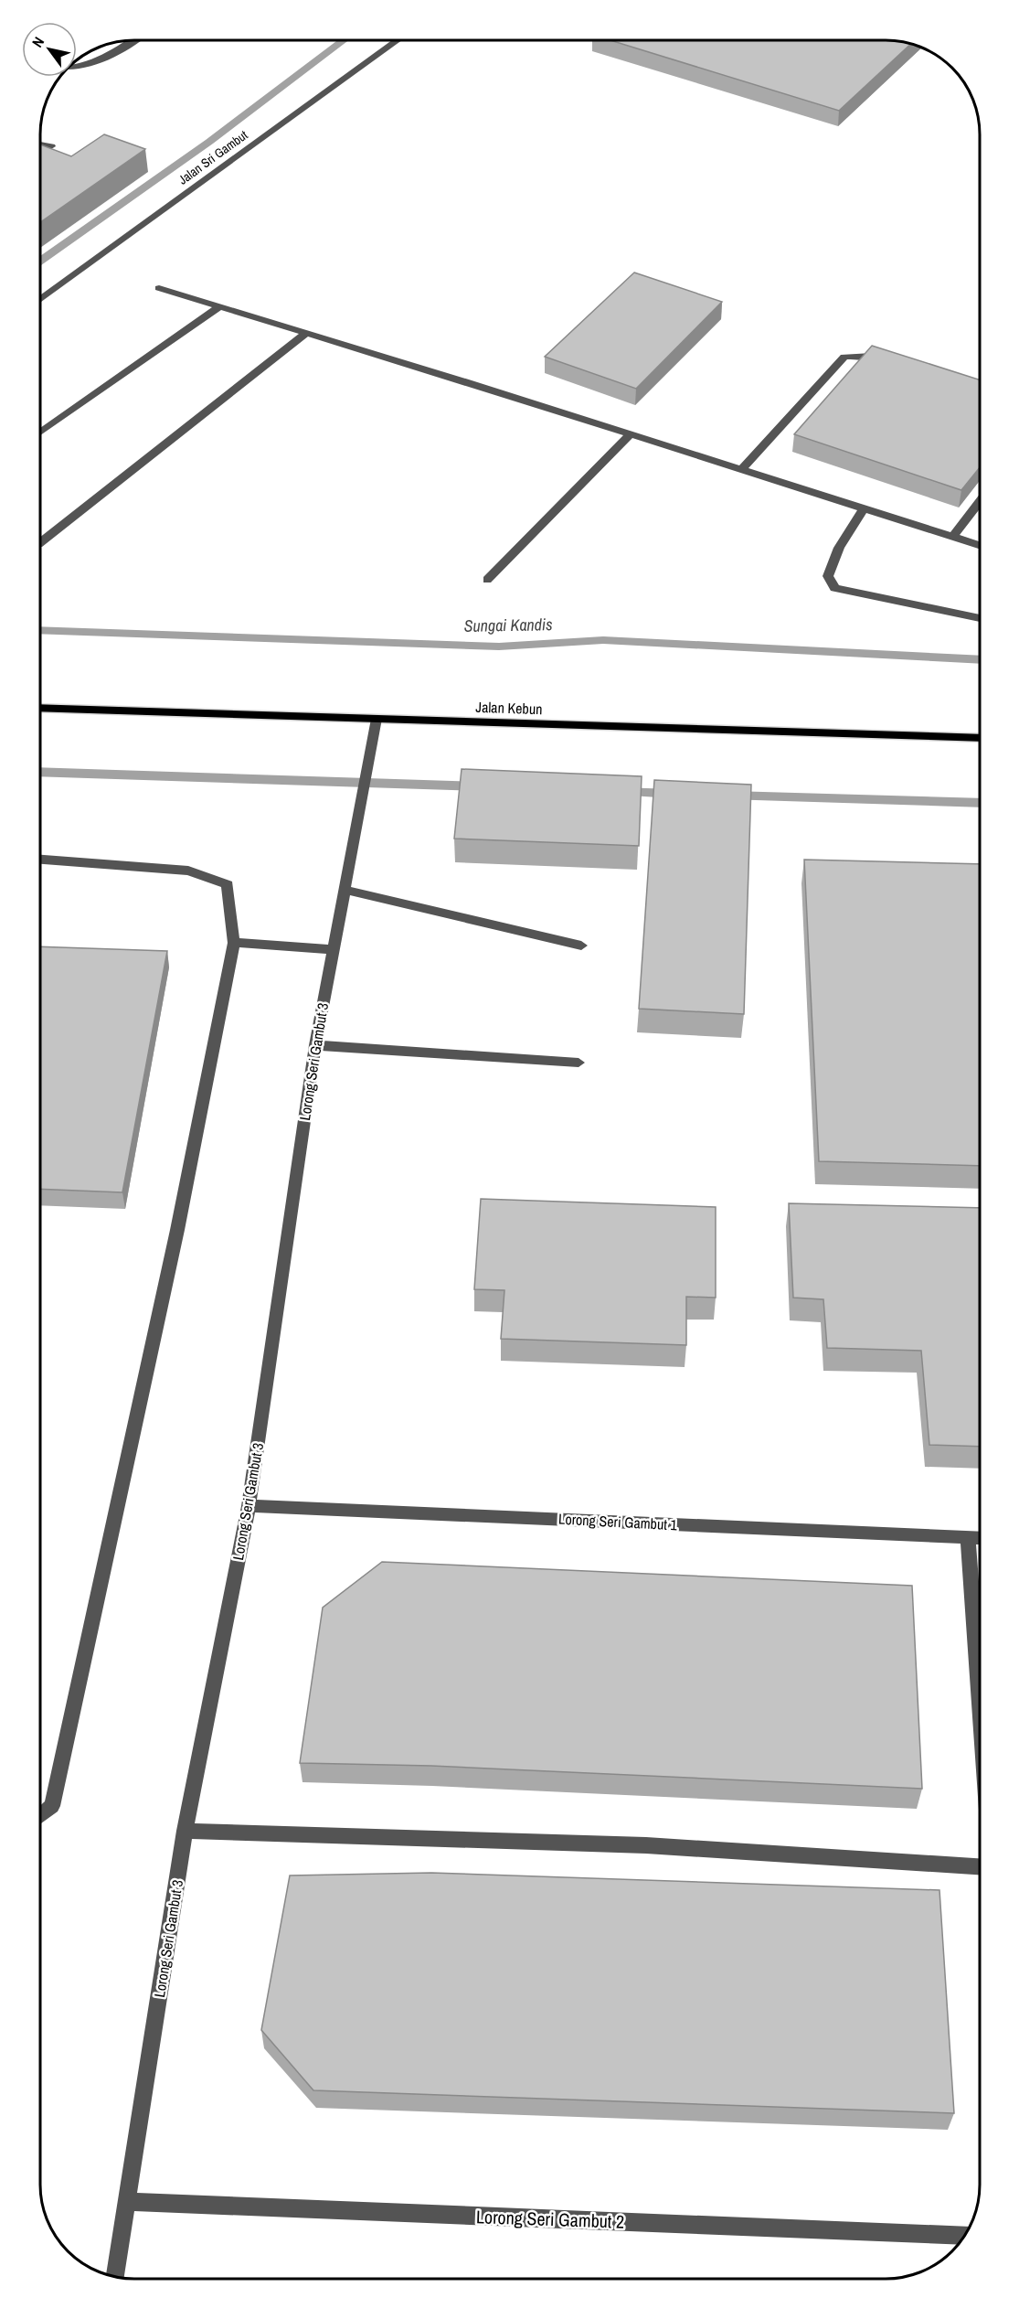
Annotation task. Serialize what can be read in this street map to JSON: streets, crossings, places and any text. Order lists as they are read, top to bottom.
{
  "streets": {
    "main road": ["Jalan Kebun"],
    "street": [
      "Jalan Sri Gambut",
      "Lorong Seri Gambut 3",
      "Lorong Seri Gambut 1",
      "Lorong Seri Gambut 2"
    ]
  },
  "crossings": [
    ["Jalan Kebun", "Lorong Seri Gambut 3"],
    ["Lorong Seri Gambut 3", "Lorong Seri Gambut 1"],
    ["Lorong Seri Gambut 3", "Lorong Seri Gambut 2"]
  ],
  "water": ["Sungai Kandis"],
  "north": "top left"
}
